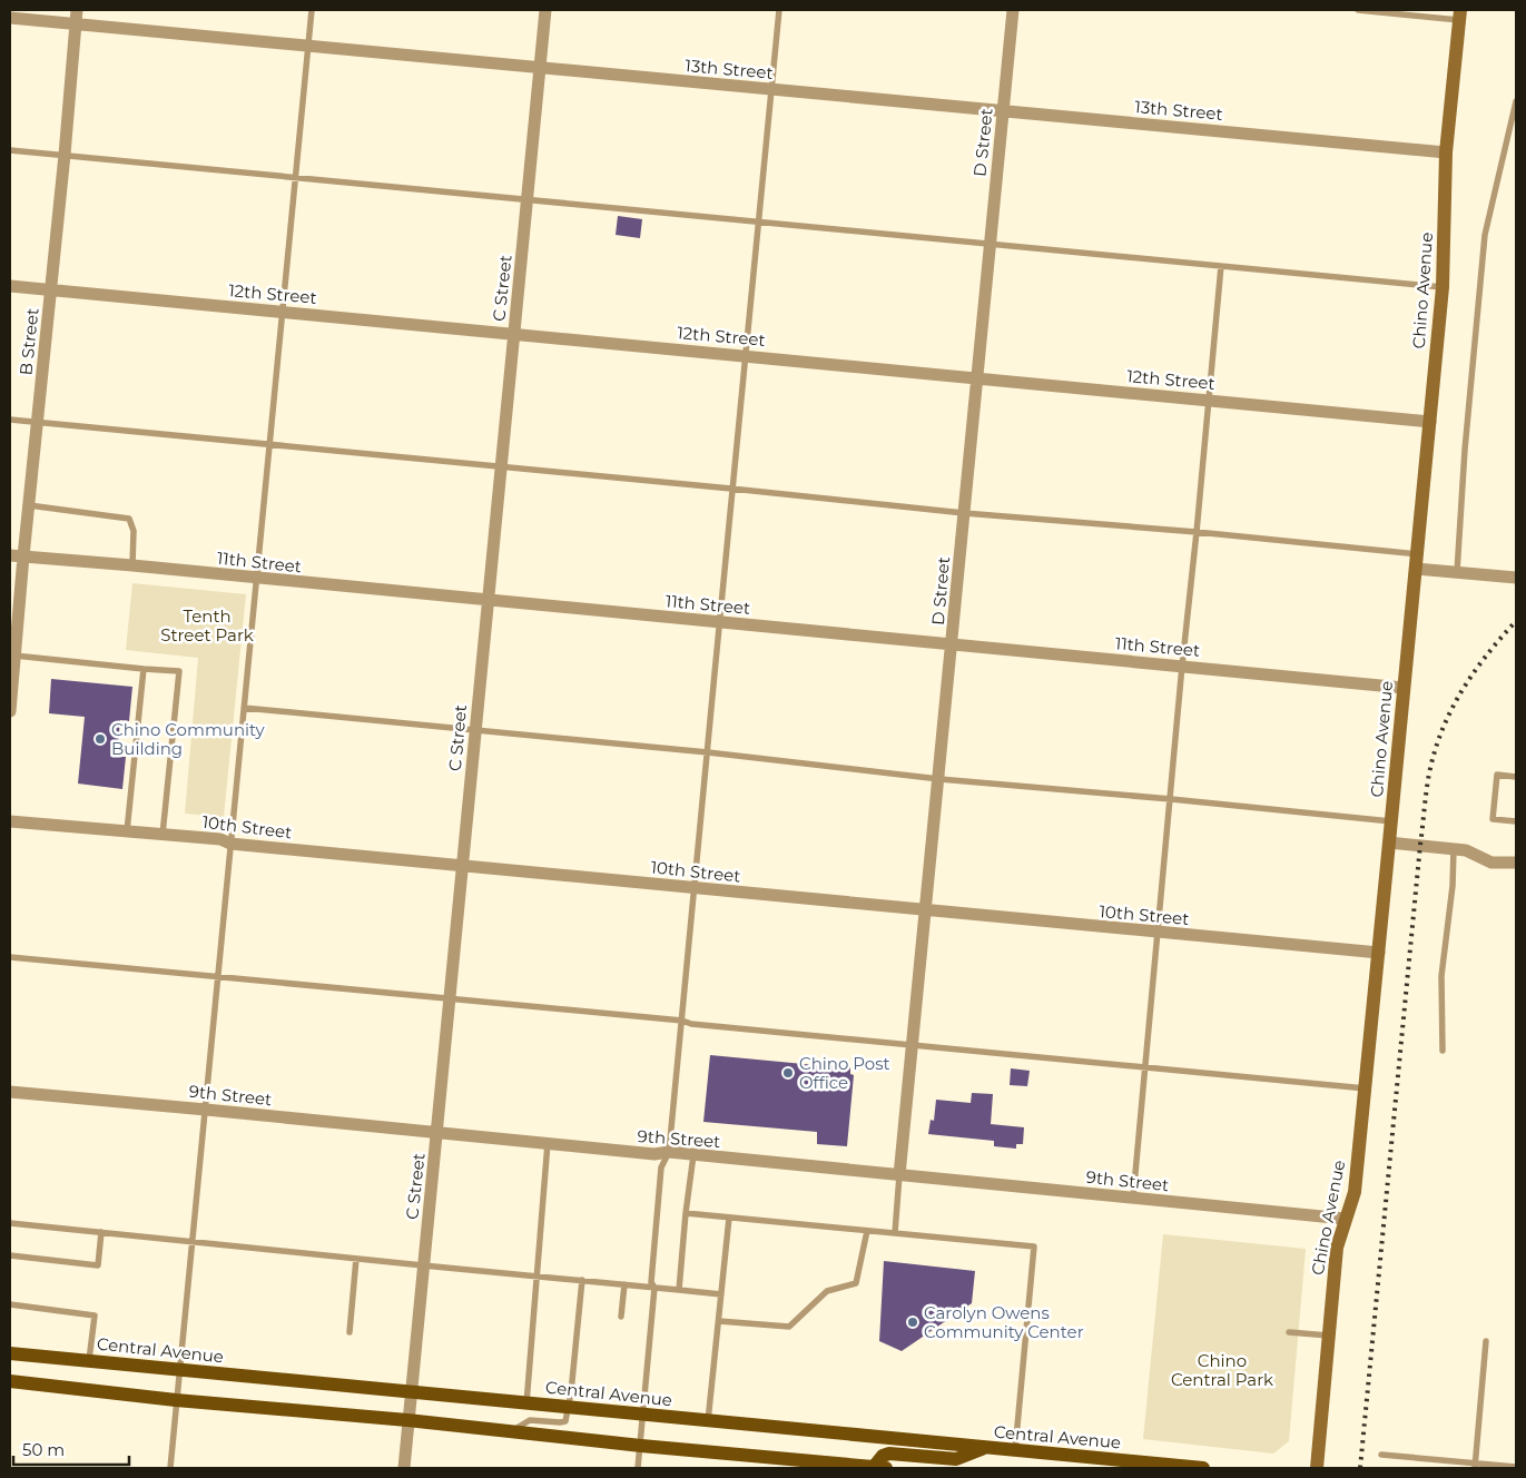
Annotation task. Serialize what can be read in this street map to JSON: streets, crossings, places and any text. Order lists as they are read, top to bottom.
{
  "streets": {
    "main road": ["Chino Avenue", "Central Avenue"],
    "street": [
      "13th Street",
      "D Street",
      "C Street",
      "12th Street",
      "B Street",
      "11th Street",
      "10th Street",
      "9th Street"
    ]
  },
  "crossings": [
    ["13th Street", "D Street"],
    ["13th Street", "C Street"],
    ["13th Street", "Chino Avenue"],
    ["13th Street", "B Street"],
    ["D Street", "12th Street"],
    ["D Street", "11th Street"],
    ["D Street", "10th Street"],
    ["D Street", "9th Street"],
    ["C Street", "12th Street"],
    ["C Street", "11th Street"],
    ["C Street", "10th Street"],
    ["C Street", "9th Street"],
    ["C Street", "Central Avenue"],
    ["Chino Avenue", "12th Street"],
    ["Chino Avenue", "11th Street"],
    ["Chino Avenue", "10th Street"],
    ["Chino Avenue", "9th Street"],
    ["12th Street", "B Street"],
    ["B Street", "11th Street"]
  ],
  "parks": ["Tenth Street Park", "Chino Central Park"],
  "places": ["Chino Community Building", "Chino Post Office", "Carolyn Owens Community Center"],
  "scale_bar": "50 m"
}
